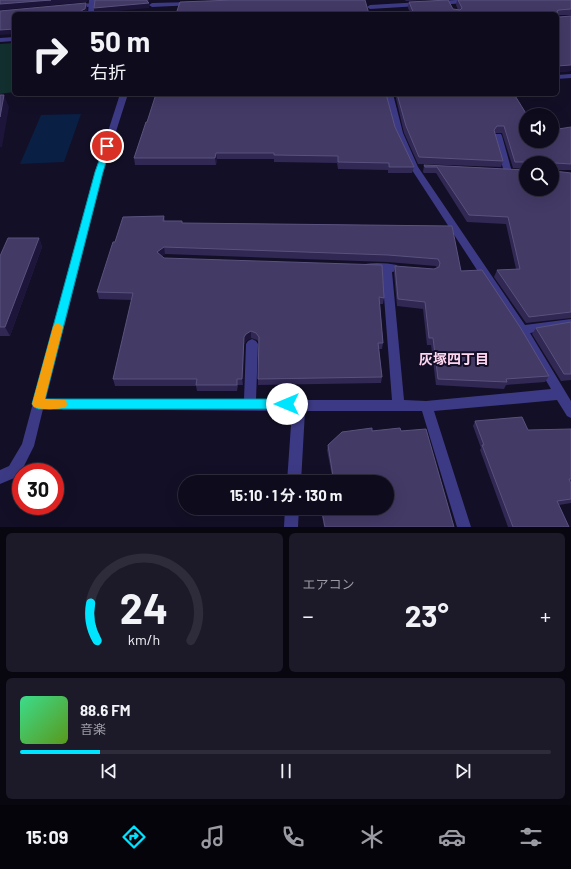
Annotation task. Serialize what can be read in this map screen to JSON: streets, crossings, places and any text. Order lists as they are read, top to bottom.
{
  "districts": ["灰塚四丁目"],
  "page": {
    "turn": ["50 m", "右折"],
    "limit": "30",
    "trip": "15:10 · 1 分 · 130 m",
    "tile": "エアコン",
    "heat": ["−", "23°", "+"],
    "song": ["88.6 FM", "音楽"],
    "tabs": "15:09",
    "gauge": ["24", "km/h"]
  }
}
